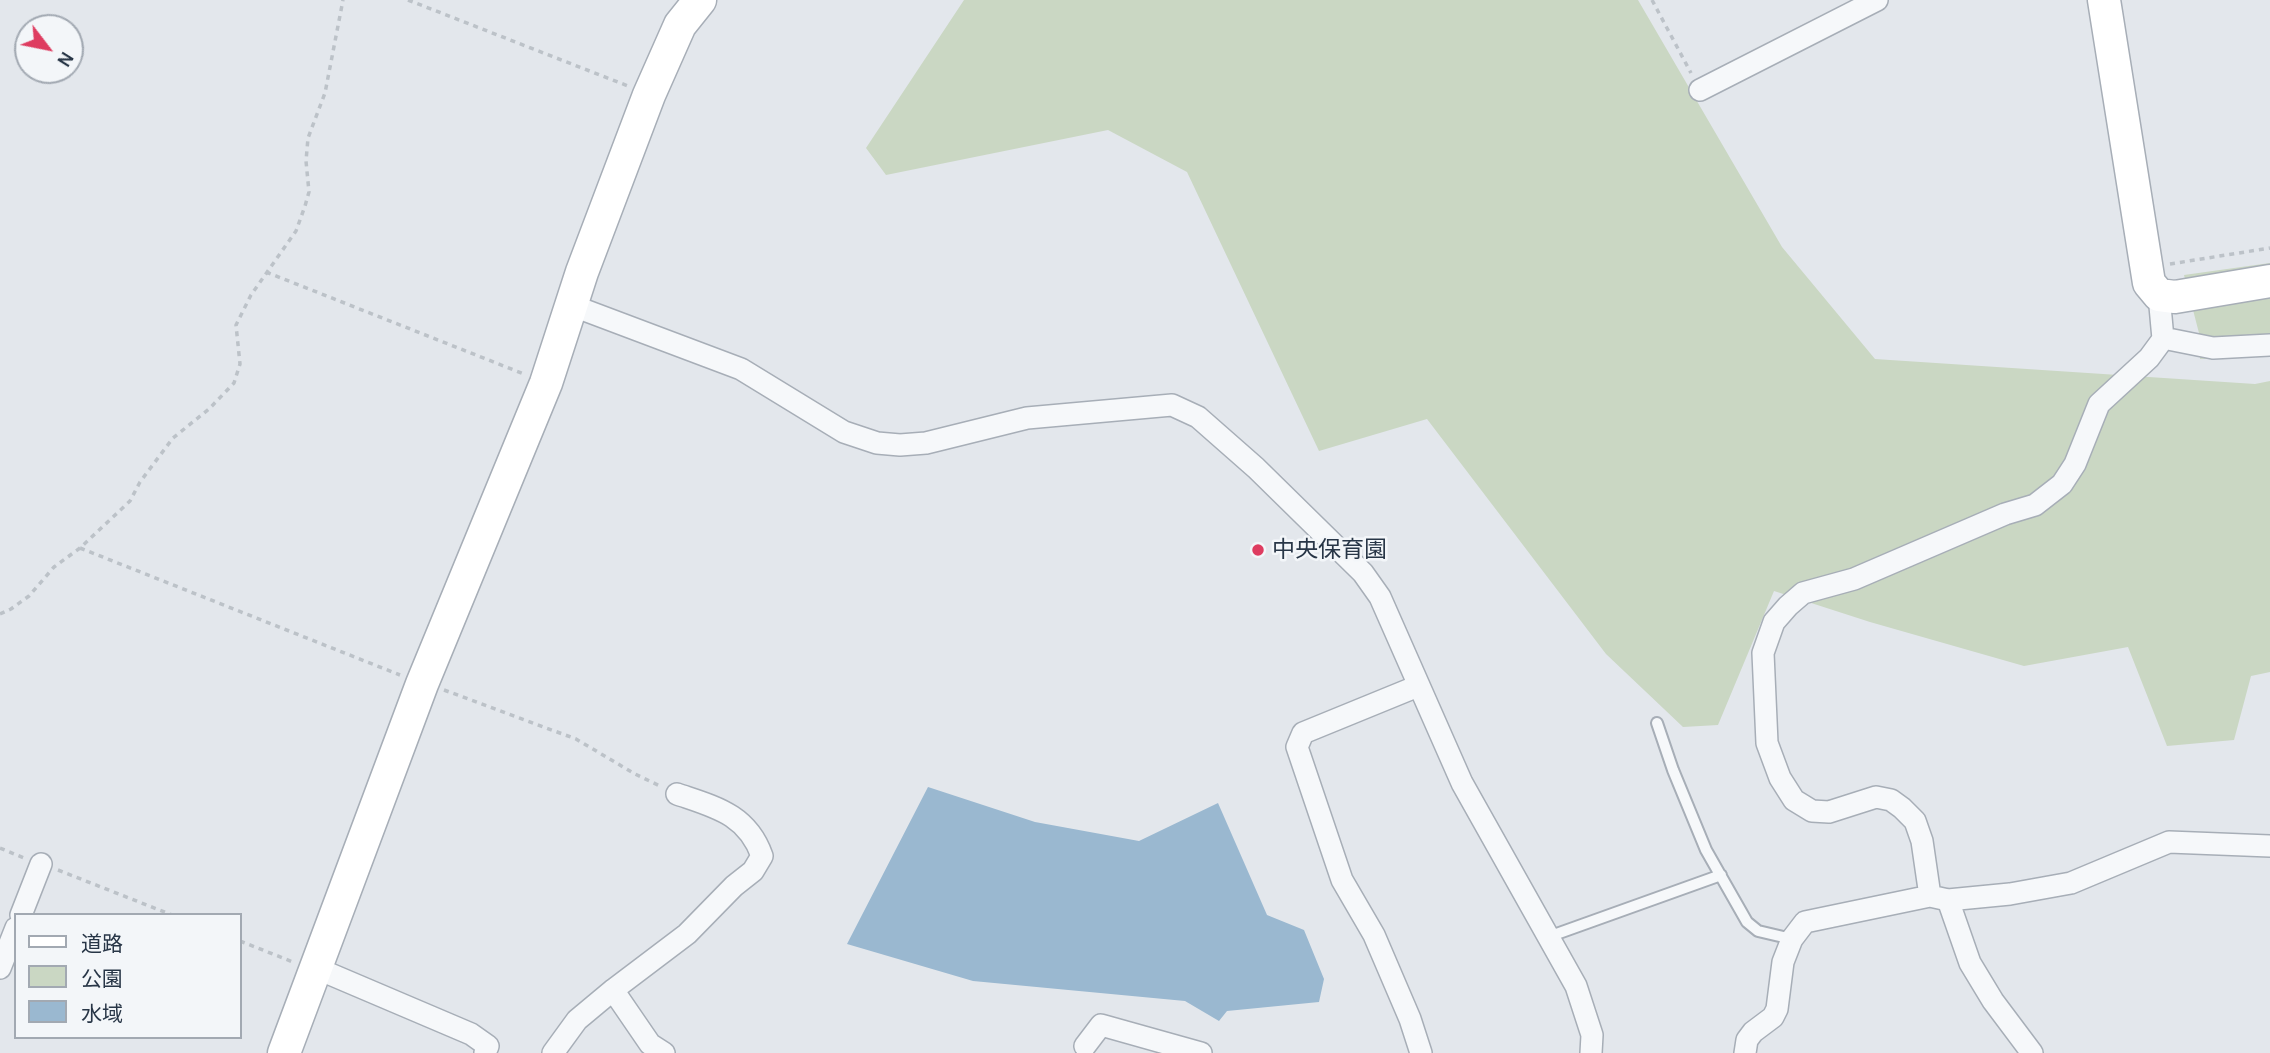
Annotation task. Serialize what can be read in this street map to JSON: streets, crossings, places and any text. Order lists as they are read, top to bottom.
{
  "places": ["中央保育園"],
  "legend": ["道路", "公園", "水域"],
  "north": "bottom right"
}
